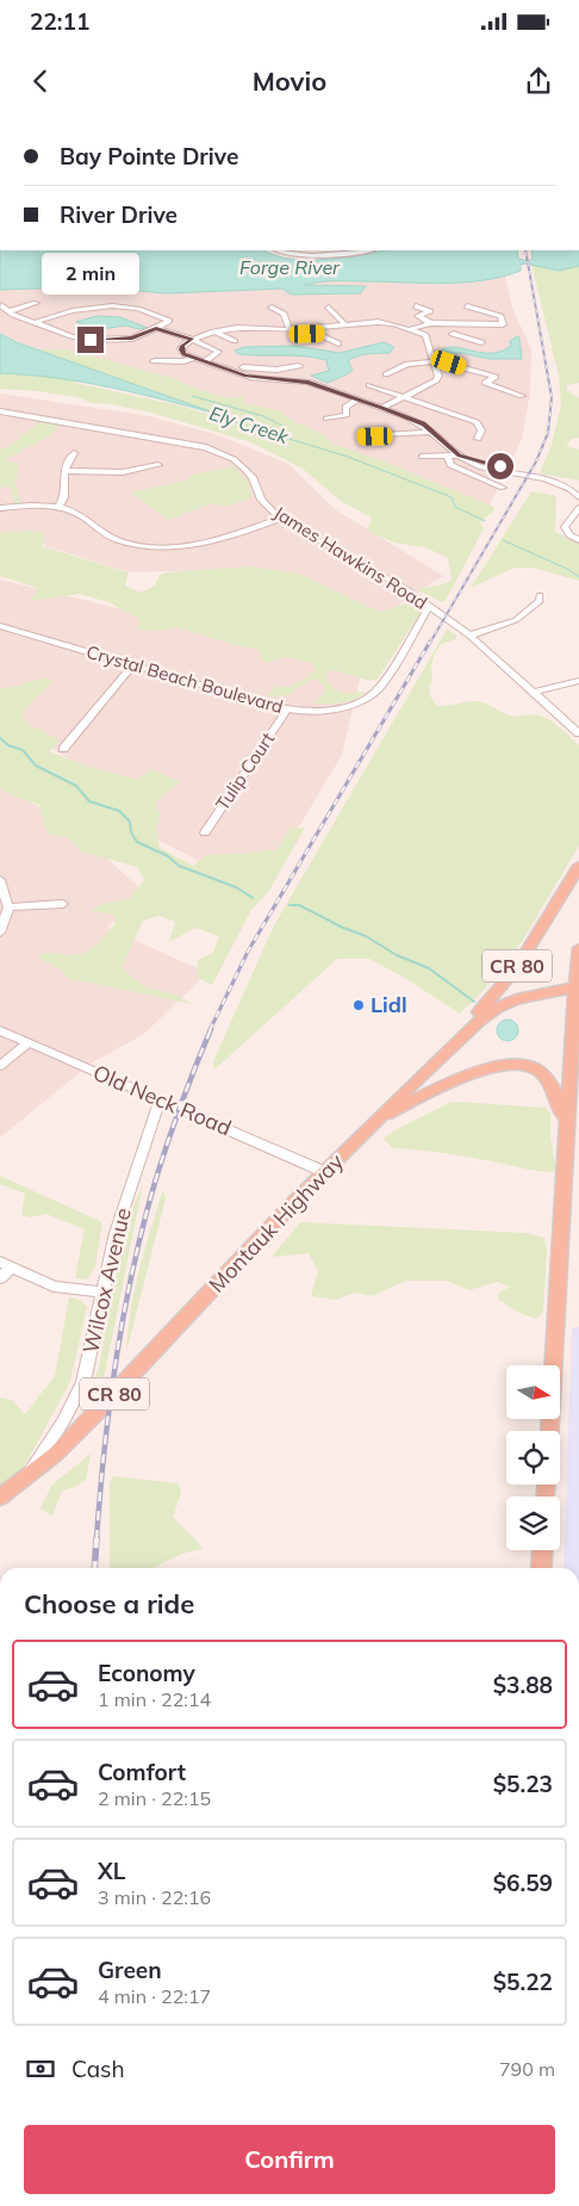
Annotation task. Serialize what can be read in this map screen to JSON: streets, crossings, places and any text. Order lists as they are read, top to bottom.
{
  "streets": {
    "main road": ["CR 80", "Montauk Highway"],
    "street": [
      "James Hawkins Road",
      "Crystal Beach Boulevard",
      "Tulip Court",
      "Old Neck Road",
      "Wilcox Avenue"
    ]
  },
  "crossings": [
    ["James Hawkins Road", "Crystal Beach Boulevard"],
    ["Crystal Beach Boulevard", "Tulip Court"],
    ["CR 80", "Montauk Highway"],
    ["Old Neck Road", "Montauk Highway"],
    ["Old Neck Road", "Wilcox Avenue"],
    ["Montauk Highway", "Wilcox Avenue"]
  ],
  "water": ["Forge River", "Ely Creek"],
  "places": ["Lidl"],
  "north": "right",
  "page": {
    "status": "22:11",
    "header": "Movio",
    "banner": ["Bay Pointe Drive", "River Drive"],
    "bubble": "2 min",
    "heading": "Choose a ride",
    "list": [
      {
        "name": "Economy",
        "note": "1 min · 22:14",
        "value": "$3.88"
      },
      {
        "name": "Comfort",
        "note": "2 min · 22:15",
        "value": "$5.23"
      },
      {
        "name": "XL",
        "note": "3 min · 22:16",
        "value": "$6.59"
      },
      {
        "name": "Green",
        "note": "4 min · 22:17",
        "value": "$5.22"
      }
    ],
    "pay": ["Cash", "790 m"],
    "buttons": "Confirm"
  }
}
